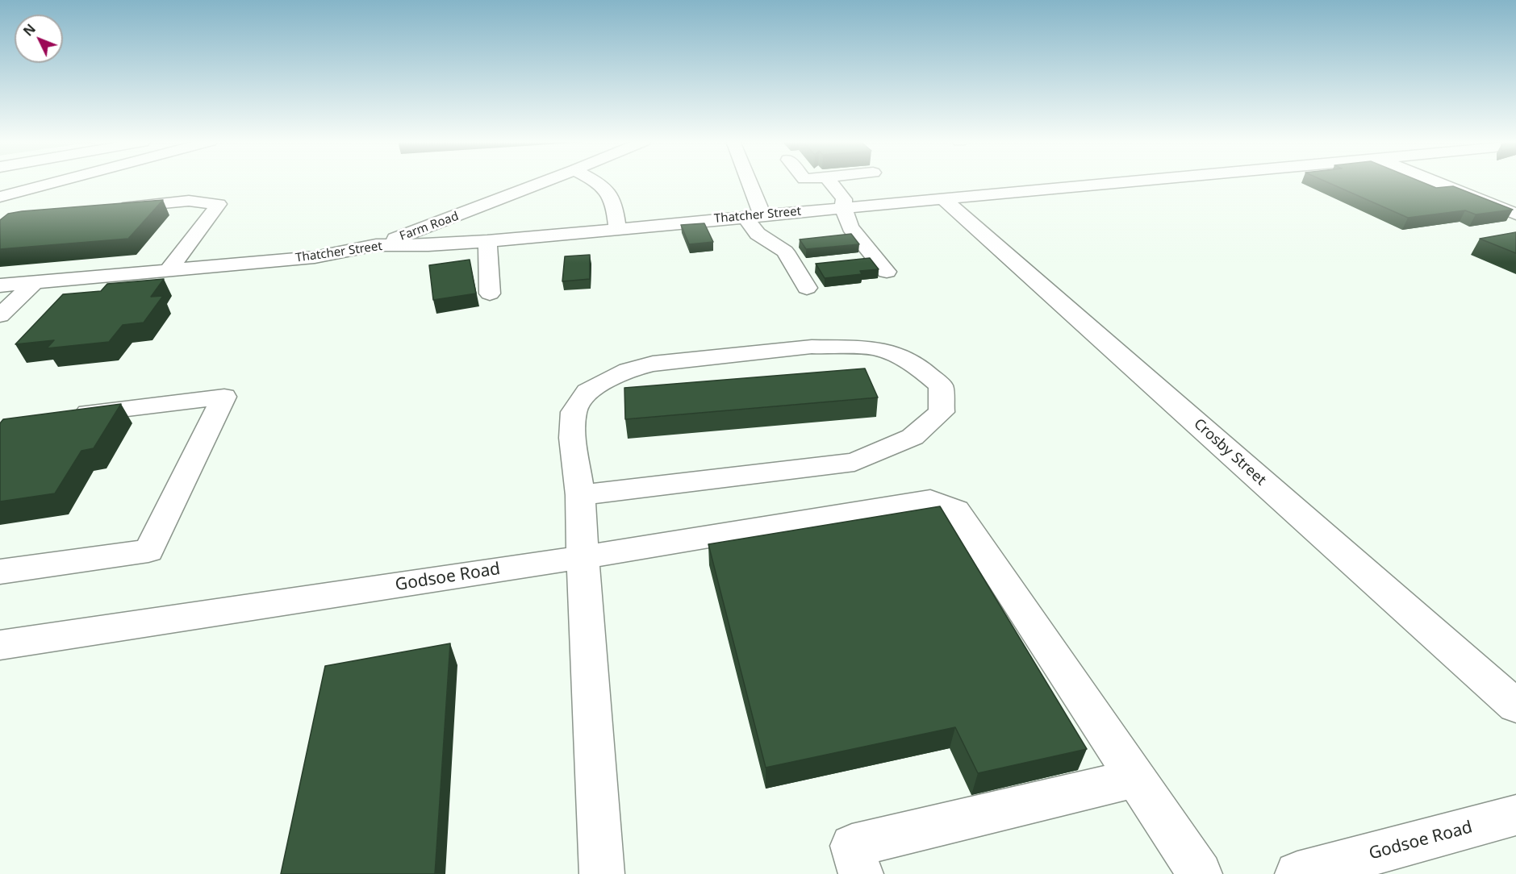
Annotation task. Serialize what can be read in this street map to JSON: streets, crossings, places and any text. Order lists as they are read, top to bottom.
{
  "streets": {
    "main road": [
      "Thatcher Street",
      "Farm Road",
      "Crosby Street",
      "Godsoe Road"
    ]
  },
  "crossings": [
    ["Thatcher Street", "Farm Road"],
    ["Thatcher Street", "Crosby Street"]
  ],
  "north": "top left"
}
